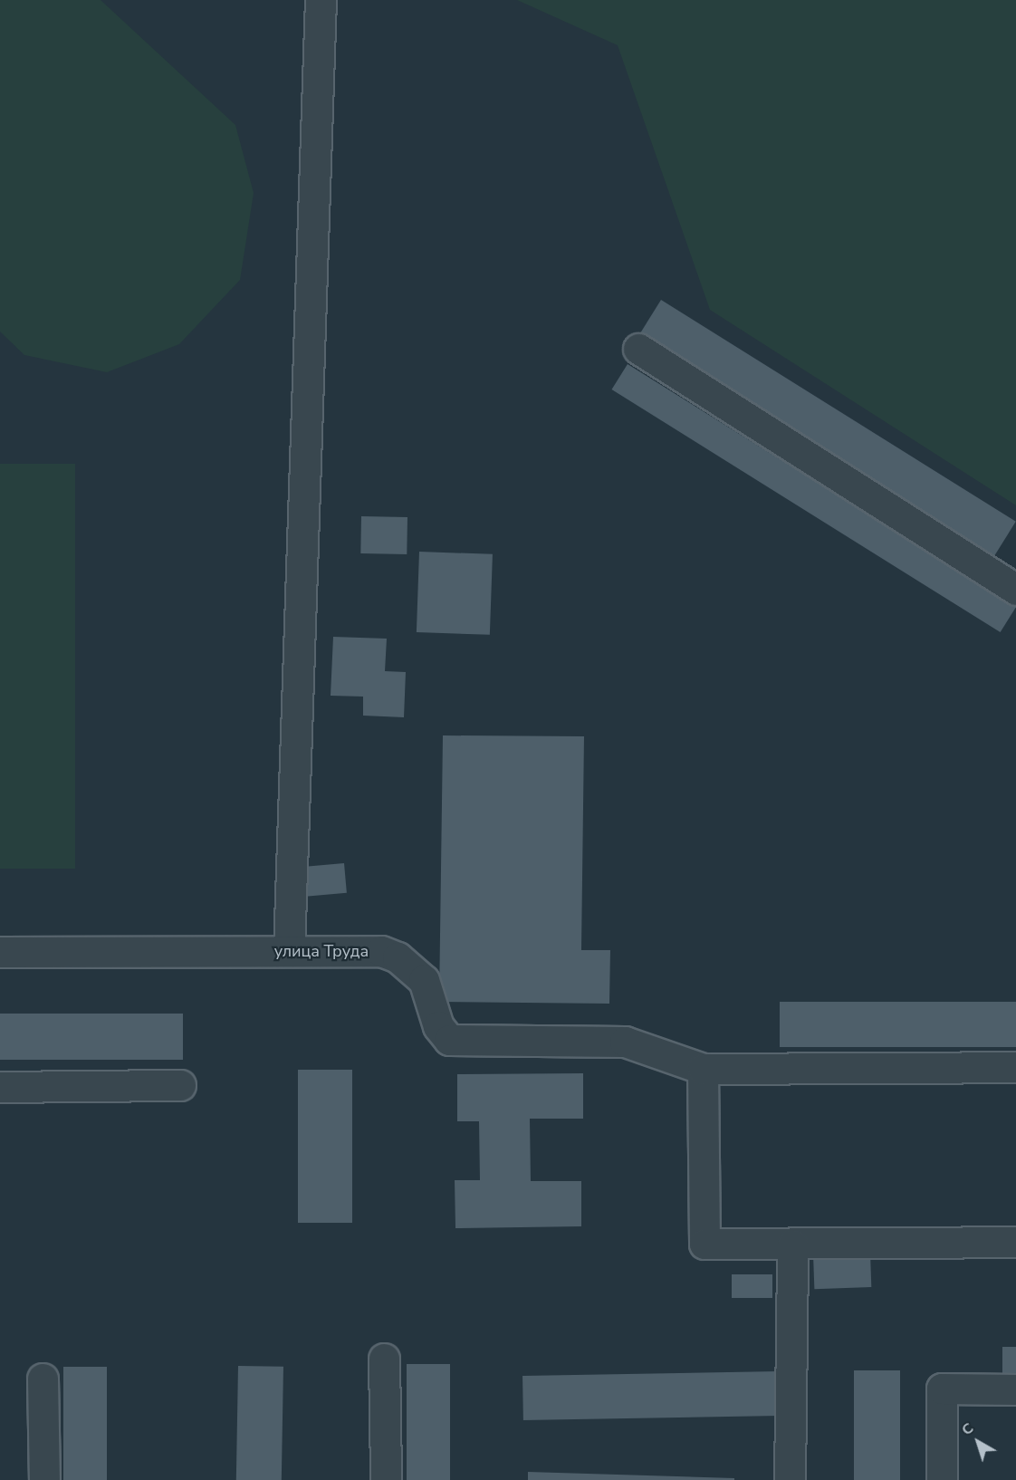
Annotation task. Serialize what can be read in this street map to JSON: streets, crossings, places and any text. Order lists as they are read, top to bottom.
{
  "streets": {
    "street": ["улица Труда"]
  },
  "north": "top left"
}
